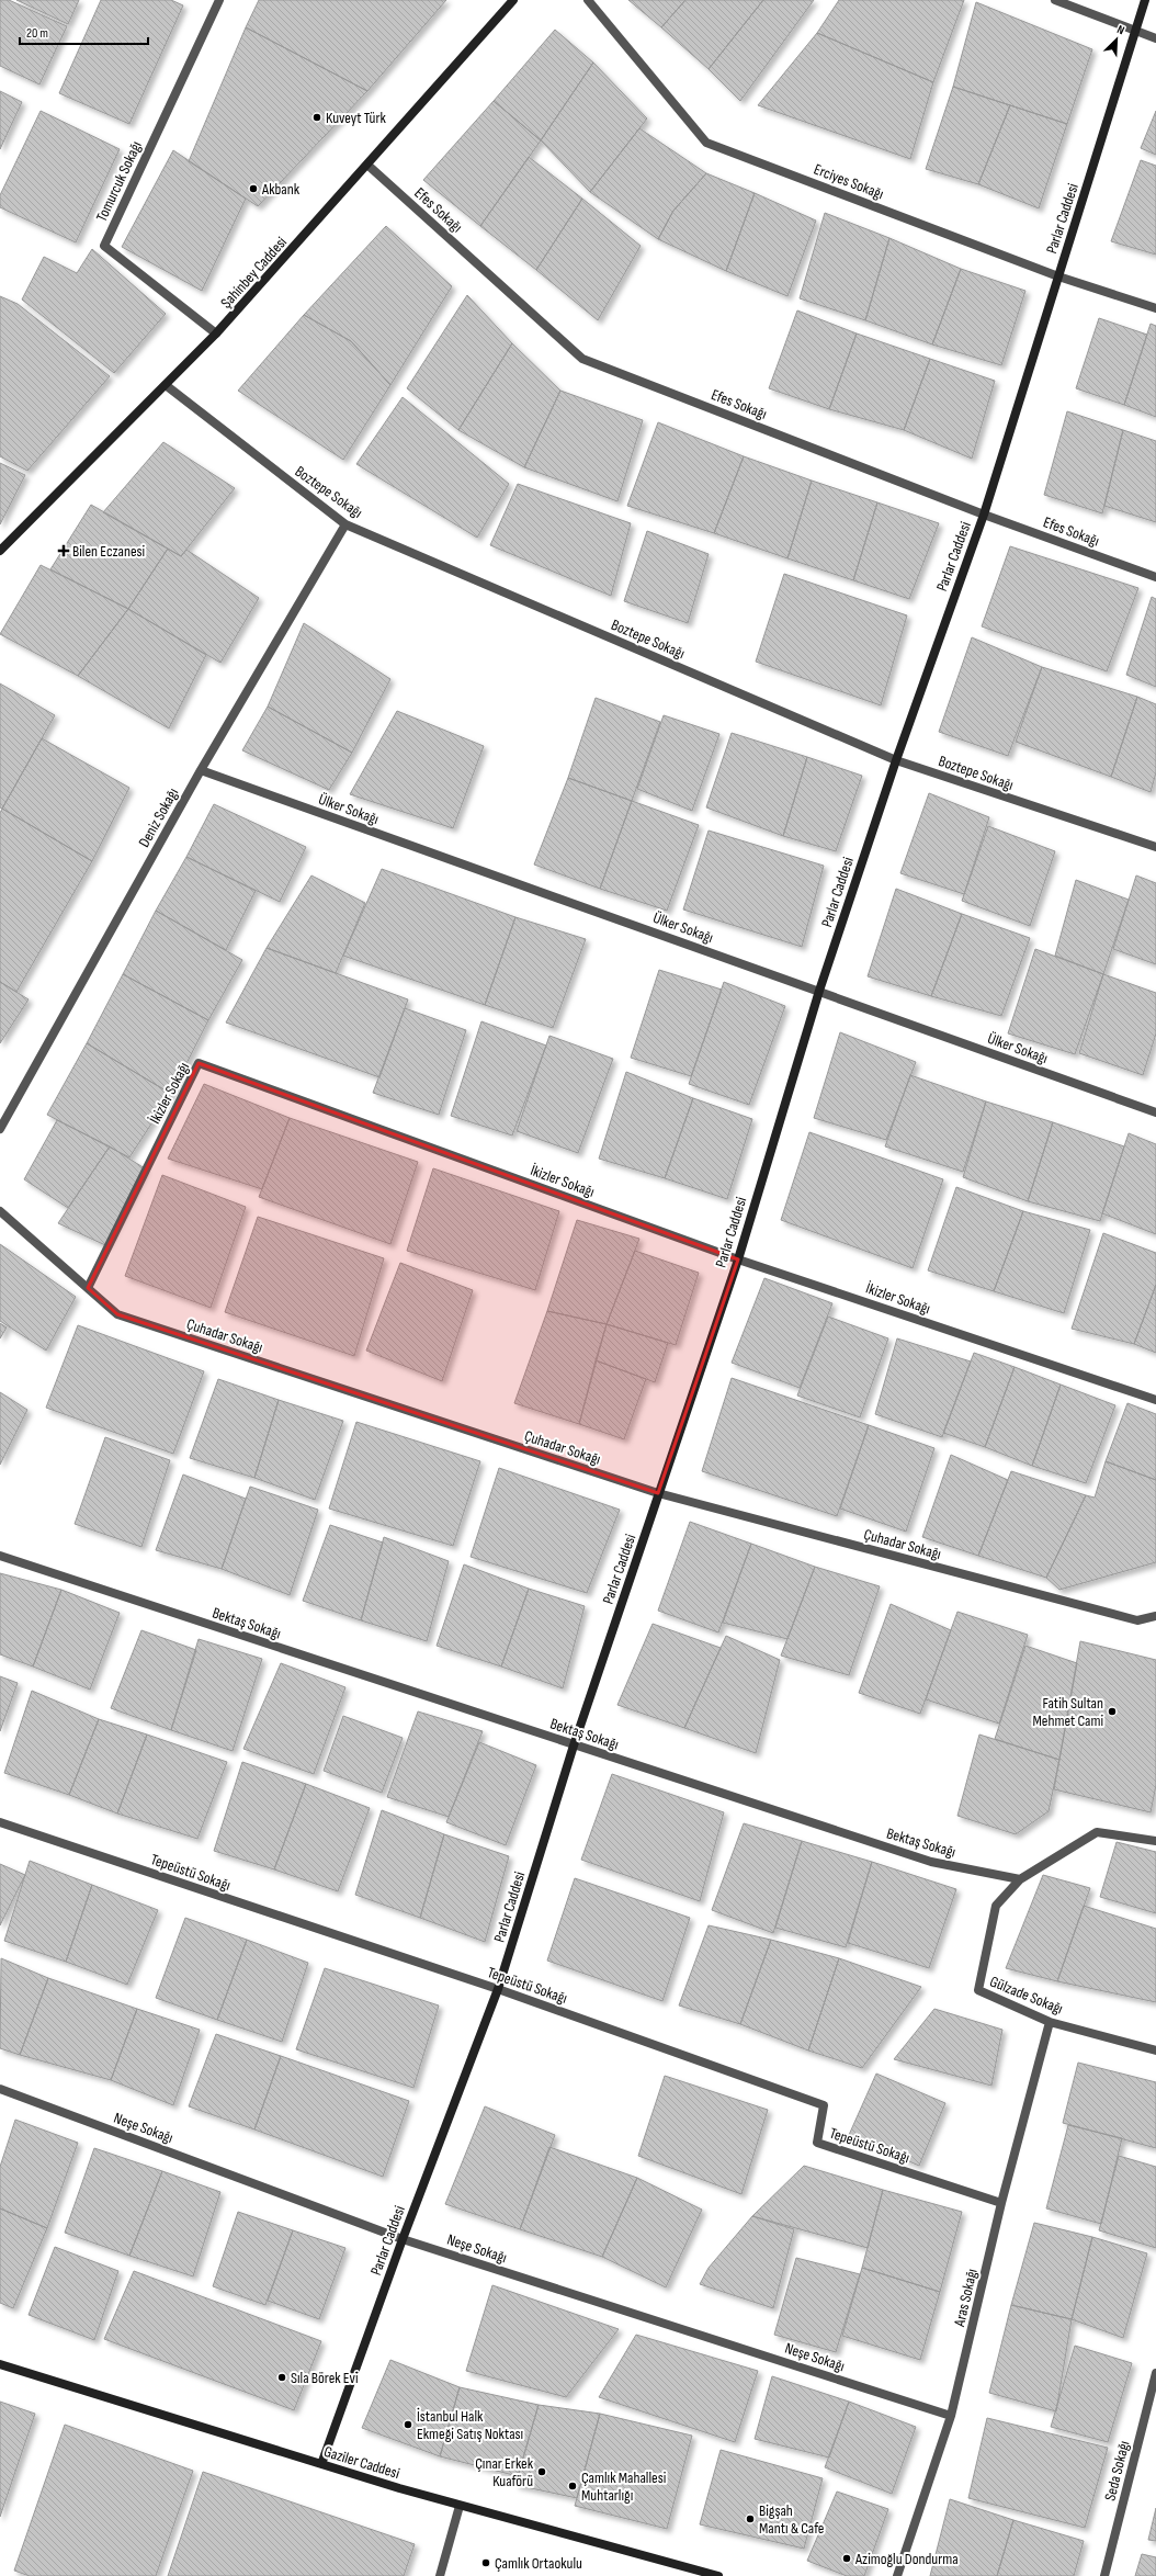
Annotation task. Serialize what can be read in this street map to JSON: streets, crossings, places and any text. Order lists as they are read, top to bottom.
{
  "streets": {
    "street": [
      "Tomurcuk Sokağı",
      "Erciyes Sokağı",
      "Efes Sokağı",
      "Parlar Caddesi",
      "Şahinbey Caddesi",
      "Boztepe Sokağı",
      "Ülker Sokağı",
      "Deniz Sokağı",
      "İkizler Sokağı",
      "Çuhadar Sokağı",
      "Bektaş Sokağı",
      "Tepeüstü Sokağı",
      "Gülzade Sokağı",
      "Neşe Sokağı",
      "Aras Sokağı",
      "Gaziler Caddesi",
      "Seda Sokağı"
    ]
  },
  "crossings": [
    ["Tomurcuk Sokağı", "Şahinbey Caddesi"],
    ["Erciyes Sokağı", "Parlar Caddesi"],
    ["Efes Sokağı", "Parlar Caddesi"],
    ["Efes Sokağı", "Şahinbey Caddesi"],
    ["Parlar Caddesi", "Boztepe Sokağı"],
    ["Parlar Caddesi", "Ülker Sokağı"],
    ["Parlar Caddesi", "İkizler Sokağı"],
    ["Parlar Caddesi", "Çuhadar Sokağı"],
    ["Parlar Caddesi", "Bektaş Sokağı"],
    ["Parlar Caddesi", "Tepeüstü Sokağı"],
    ["Parlar Caddesi", "Neşe Sokağı"],
    ["Parlar Caddesi", "Gaziler Caddesi"],
    ["Şahinbey Caddesi", "Boztepe Sokağı"],
    ["Boztepe Sokağı", "Deniz Sokağı"],
    ["Ülker Sokağı", "Deniz Sokağı"],
    ["İkizler Sokağı", "Çuhadar Sokağı"],
    ["Bektaş Sokağı", "Gülzade Sokağı"],
    ["Tepeüstü Sokağı", "Aras Sokağı"],
    ["Gülzade Sokağı", "Aras Sokağı"],
    ["Neşe Sokağı", "Aras Sokağı"]
  ],
  "places": {
    "other": [
      "Kuveyt Türk",
      "Akbank",
      "Fatih Sultan Mehmet Cami",
      "Sıla Börek Evi",
      "İstanbul Halk Ekmeği Satış Noktası",
      "Çınar Erkek Kuaförü",
      "Çamlık Mahallesi Muhtarlığı",
      "Bigşah Mantı & Cafe",
      "Azimoğlu Dondurma",
      "Çamlık Ortaokulu"
    ],
    "health": ["Bilen Eczanesi"]
  },
  "scale_bar": "20 m",
  "north": "top right"
}
